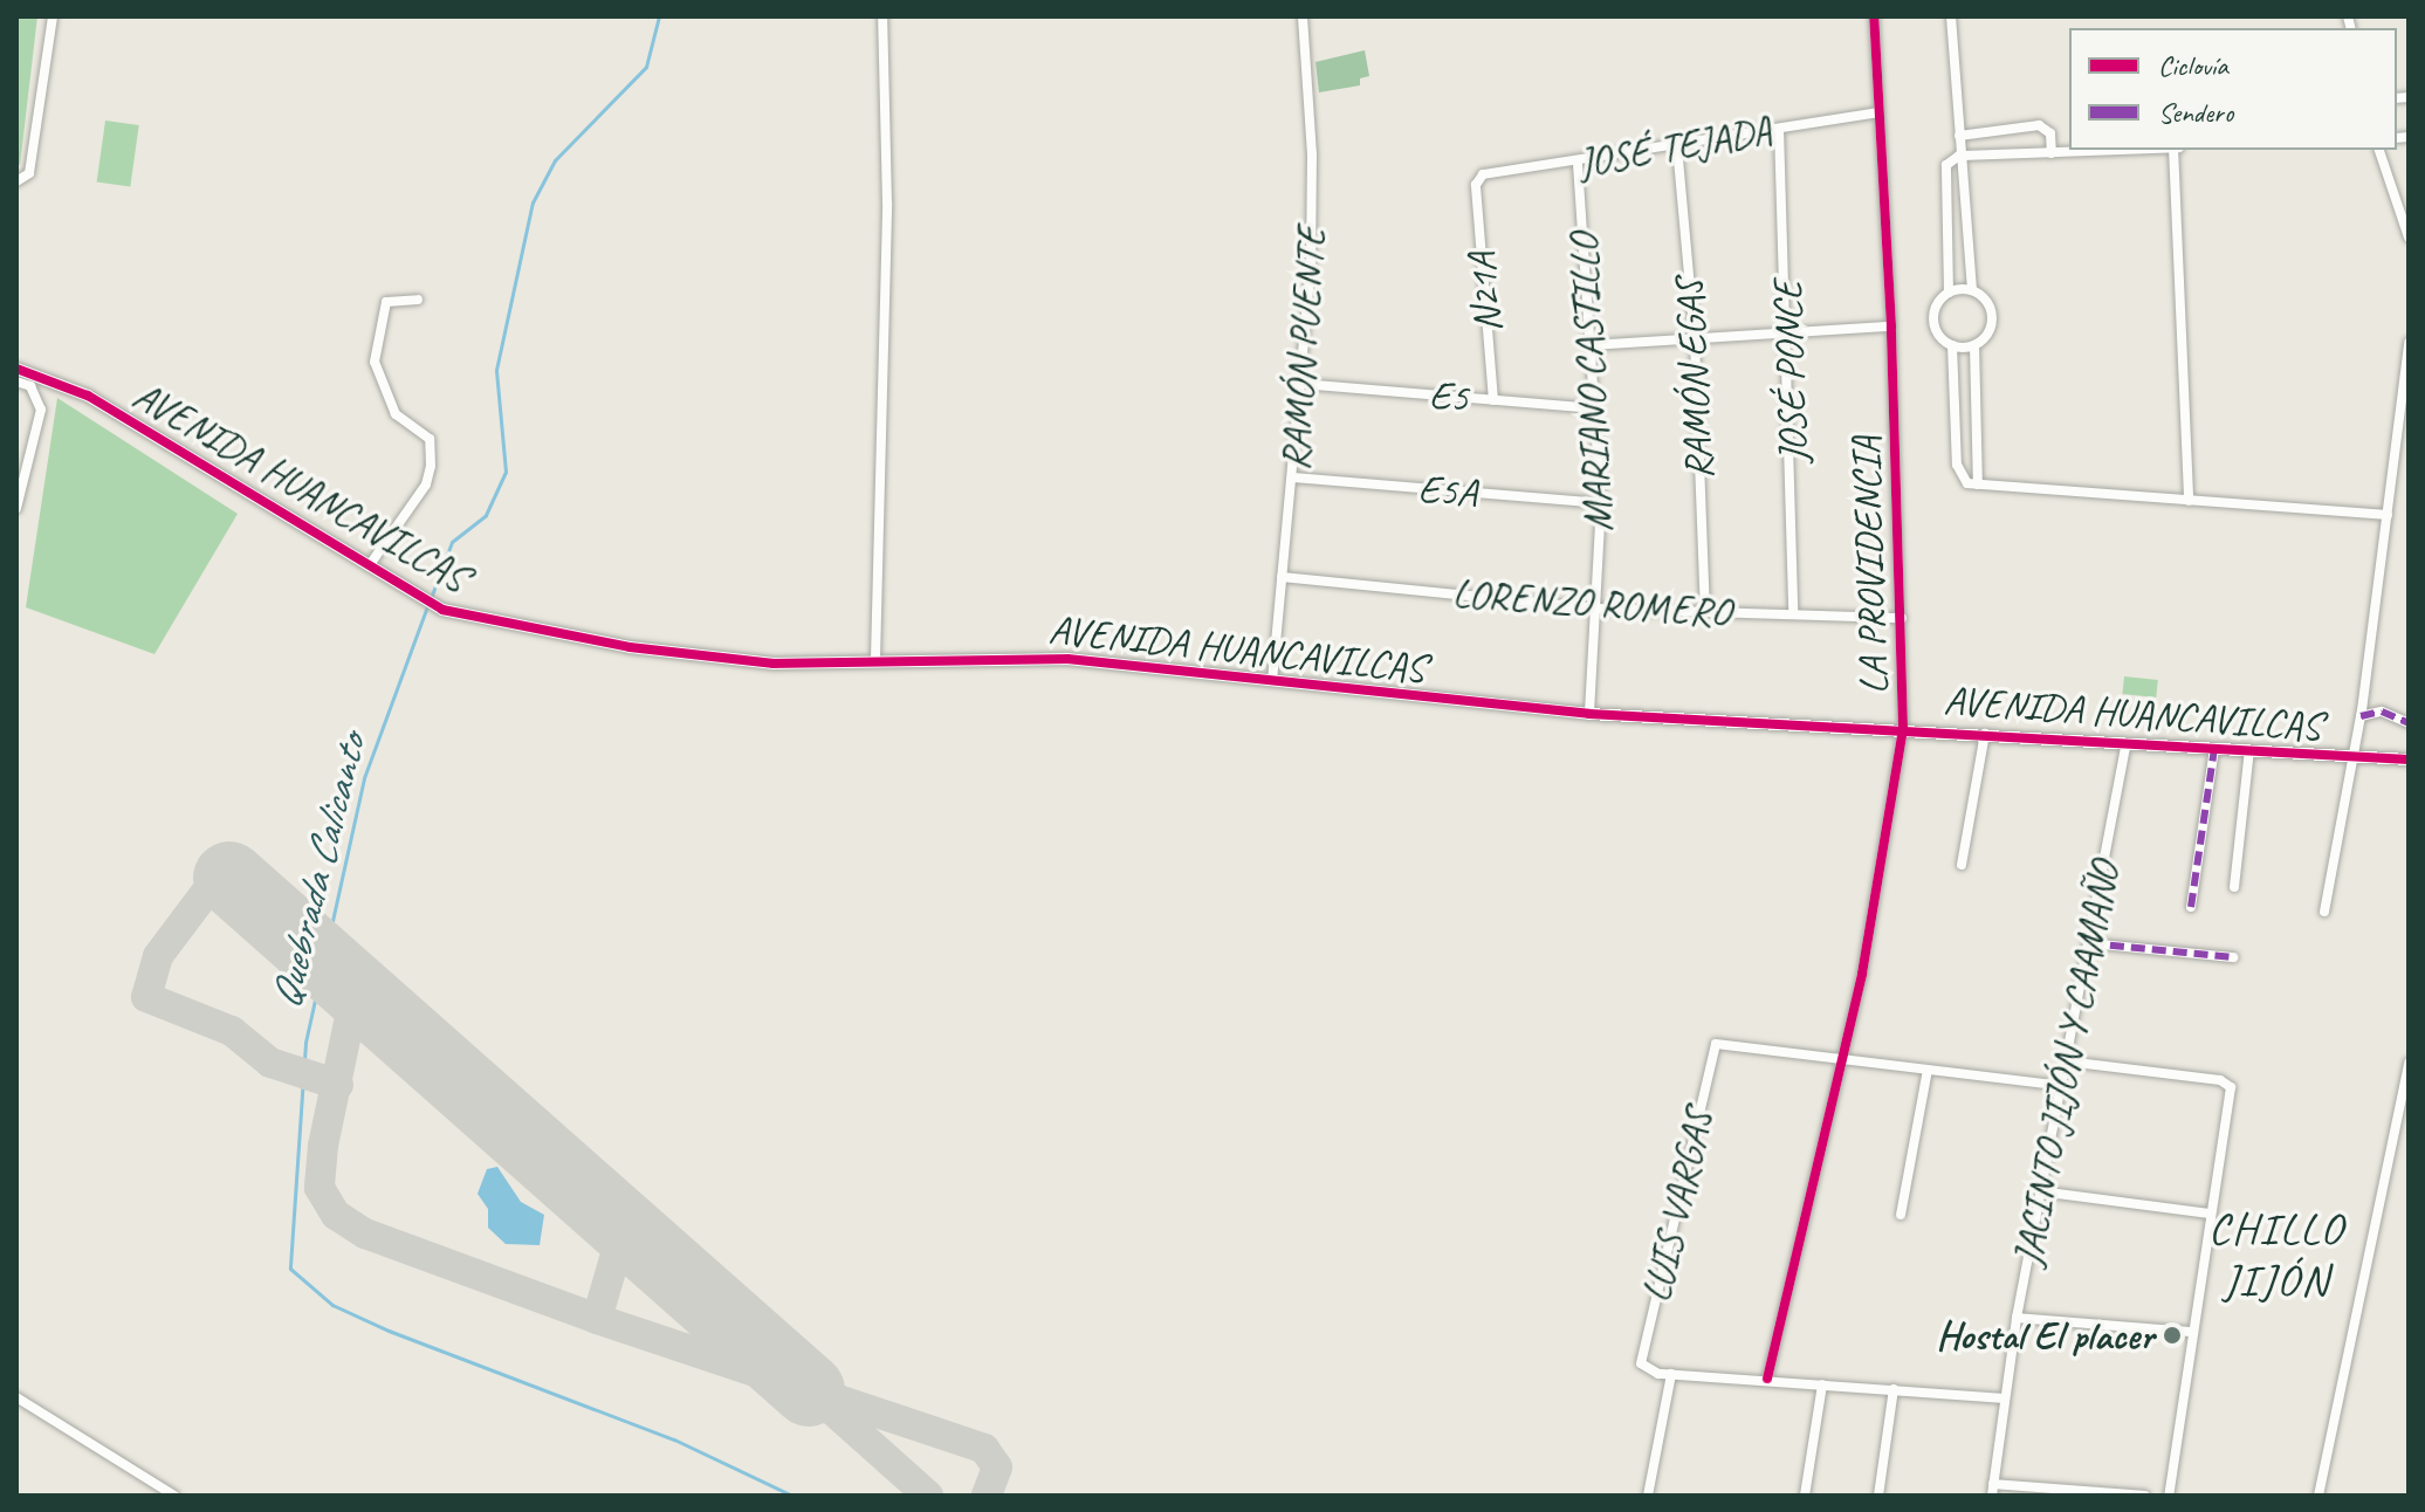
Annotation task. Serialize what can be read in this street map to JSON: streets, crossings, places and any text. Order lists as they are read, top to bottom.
{
  "streets": {
    "street": [
      "JOSÉ TEJADA",
      "N21A",
      "RAMÓN PUENTE",
      "JOSÉ PONCE",
      "RAMÓN EGAS",
      "MARIANO CASTILLO",
      "E5",
      "AVENIDA HUANCAVILCAS",
      "E5A",
      "LA PROVIDENCIA",
      "LORENZO ROMERO",
      "JACINTO JIJÓN Y CAAMAÑO",
      "LUIS VARGAS"
    ]
  },
  "crossings": [
    ["JOSÉ TEJADA", "N21A"],
    ["JOSÉ TEJADA", "JOSÉ PONCE"],
    ["JOSÉ TEJADA", "RAMÓN EGAS"],
    ["JOSÉ TEJADA", "MARIANO CASTILLO"],
    ["JOSÉ TEJADA", "LA PROVIDENCIA"],
    ["N21A", "E5"],
    ["RAMÓN PUENTE", "E5"],
    ["RAMÓN PUENTE", "AVENIDA HUANCAVILCAS"],
    ["RAMÓN PUENTE", "E5A"],
    ["RAMÓN PUENTE", "LORENZO ROMERO"],
    ["JOSÉ PONCE", "LORENZO ROMERO"],
    ["RAMÓN EGAS", "LORENZO ROMERO"],
    ["MARIANO CASTILLO", "E5"],
    ["MARIANO CASTILLO", "AVENIDA HUANCAVILCAS"],
    ["MARIANO CASTILLO", "E5A"],
    ["MARIANO CASTILLO", "LORENZO ROMERO"],
    ["AVENIDA HUANCAVILCAS", "LA PROVIDENCIA"],
    ["AVENIDA HUANCAVILCAS", "JACINTO JIJÓN Y CAAMAÑO"],
    ["LA PROVIDENCIA", "LORENZO ROMERO"],
    ["LA PROVIDENCIA", "LUIS VARGAS"]
  ],
  "districts": ["CHILLO JIJÓN"],
  "water": ["Quebrada Calicanto"],
  "places": ["Hostal El placer"],
  "legend": ["Ciclovía", "Sendero"]
}
